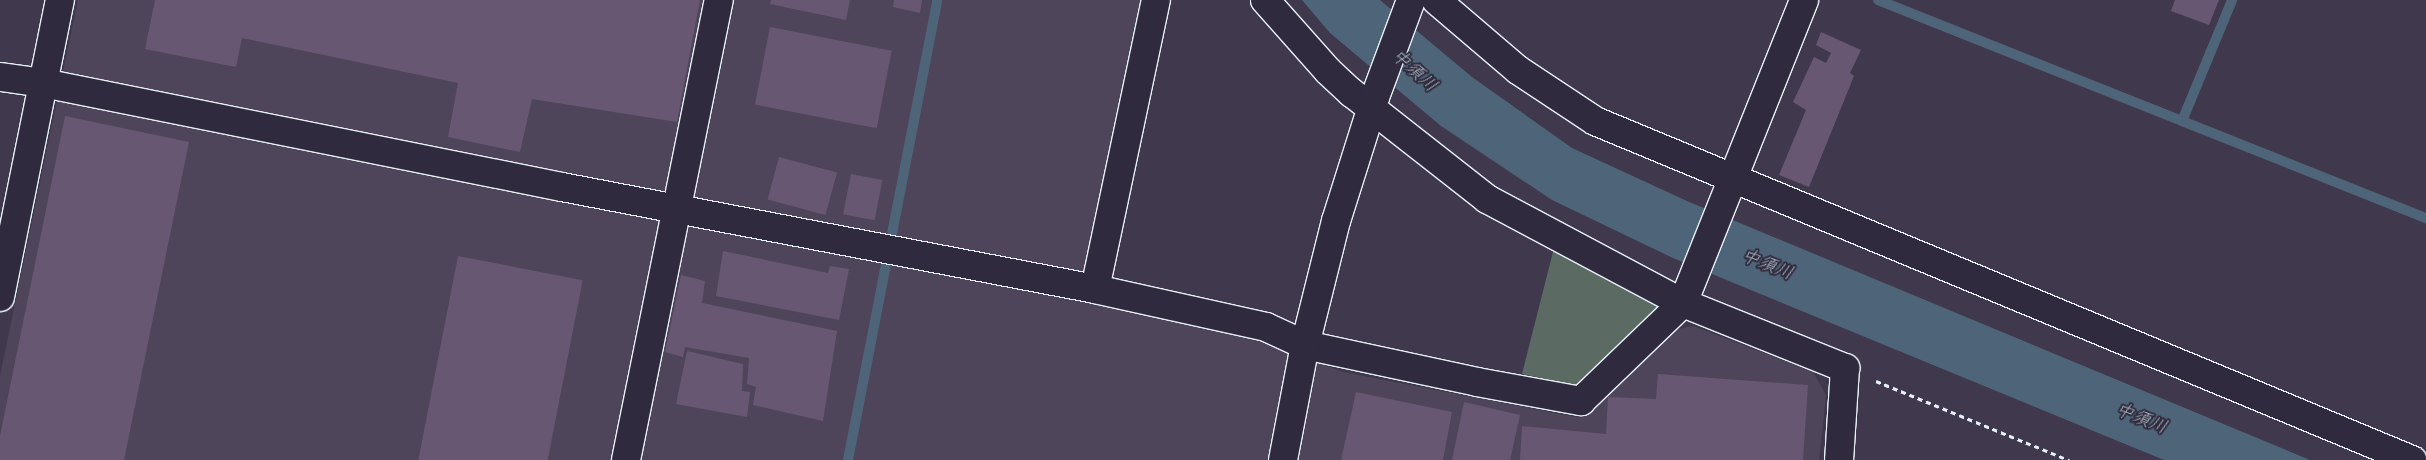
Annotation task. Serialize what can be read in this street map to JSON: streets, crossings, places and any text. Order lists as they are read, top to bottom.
{
  "water": ["中須川"]
}
